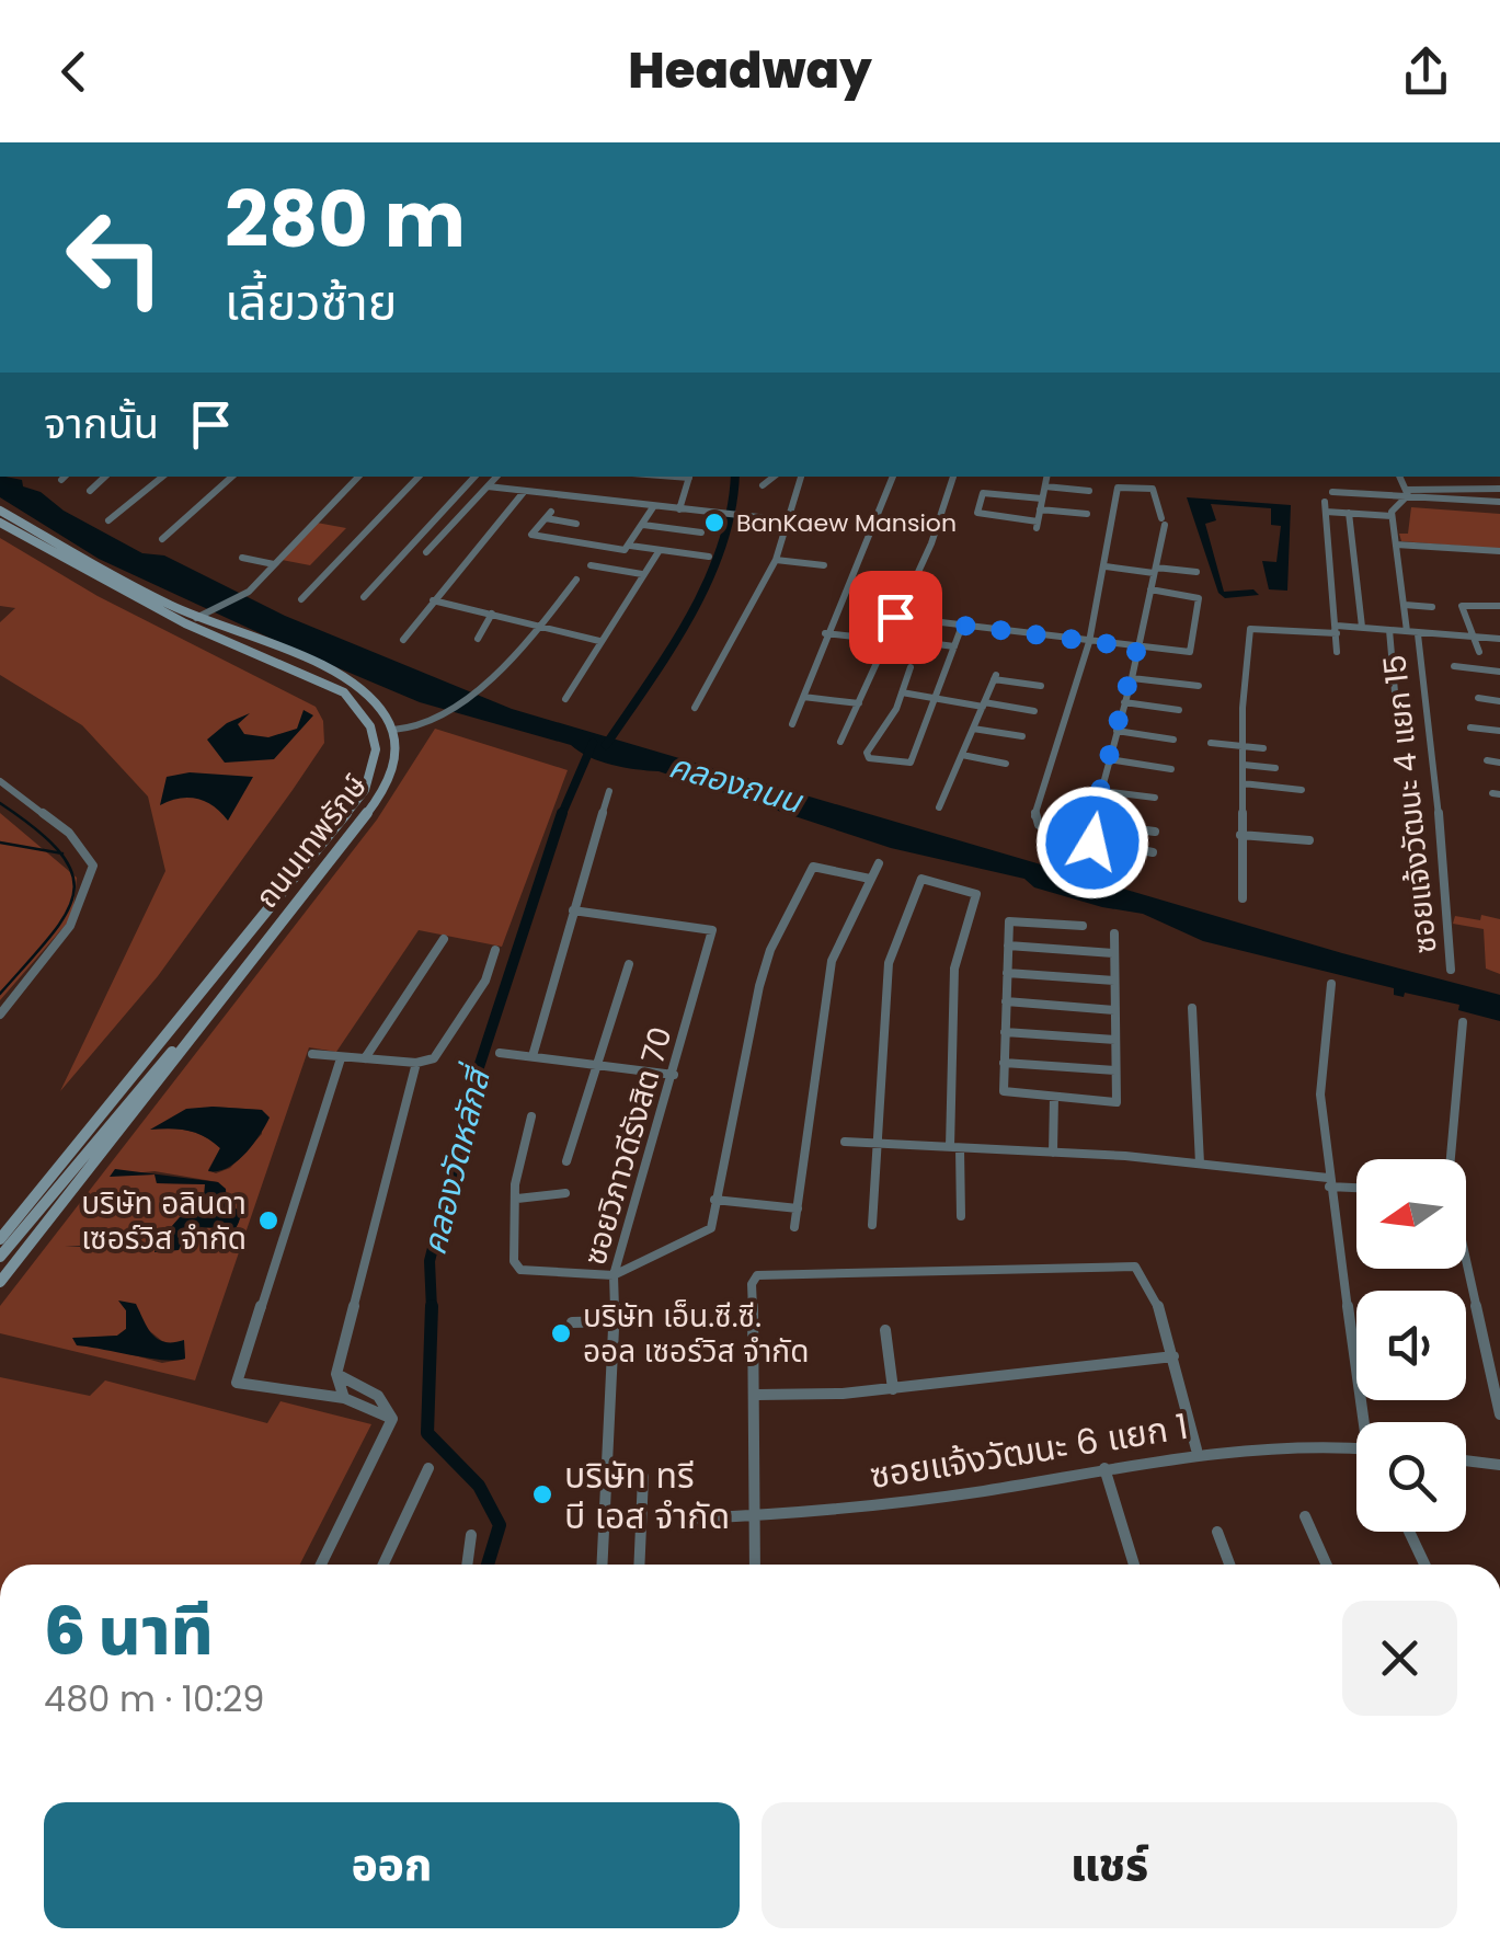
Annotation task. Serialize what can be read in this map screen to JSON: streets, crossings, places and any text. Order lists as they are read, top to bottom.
{
  "streets": {
    "main road": ["ถนนเทพรักษ์"],
    "street": ["ซอยแจ้งวัฒนะ 4 แยก 15", "ซอยวิภาวดีรังสิต 70", "ซอยแจ้งวัฒนะ 6 แยก 1"]
  },
  "water": ["คลองถนน", "คลองวัดหลักสี่"],
  "places": [
    "BanKaew Mansion",
    "บริษัท อลินดา เซอร์วิส จำกัด",
    "บริษัท เอ็น.ซี.ซี. ออล เซอร์วิส จำกัด",
    "บริษัท ทรี บี เอส จำกัด"
  ],
  "north": "left",
  "page": {
    "header": "Headway",
    "turn": ["280 m", "เลี้ยวซ้าย"],
    "then": "จากนั้น",
    "heading": ["6 นาที", "480 m · 10:29"],
    "buttons": ["ออก", "แชร์"]
  }
}
